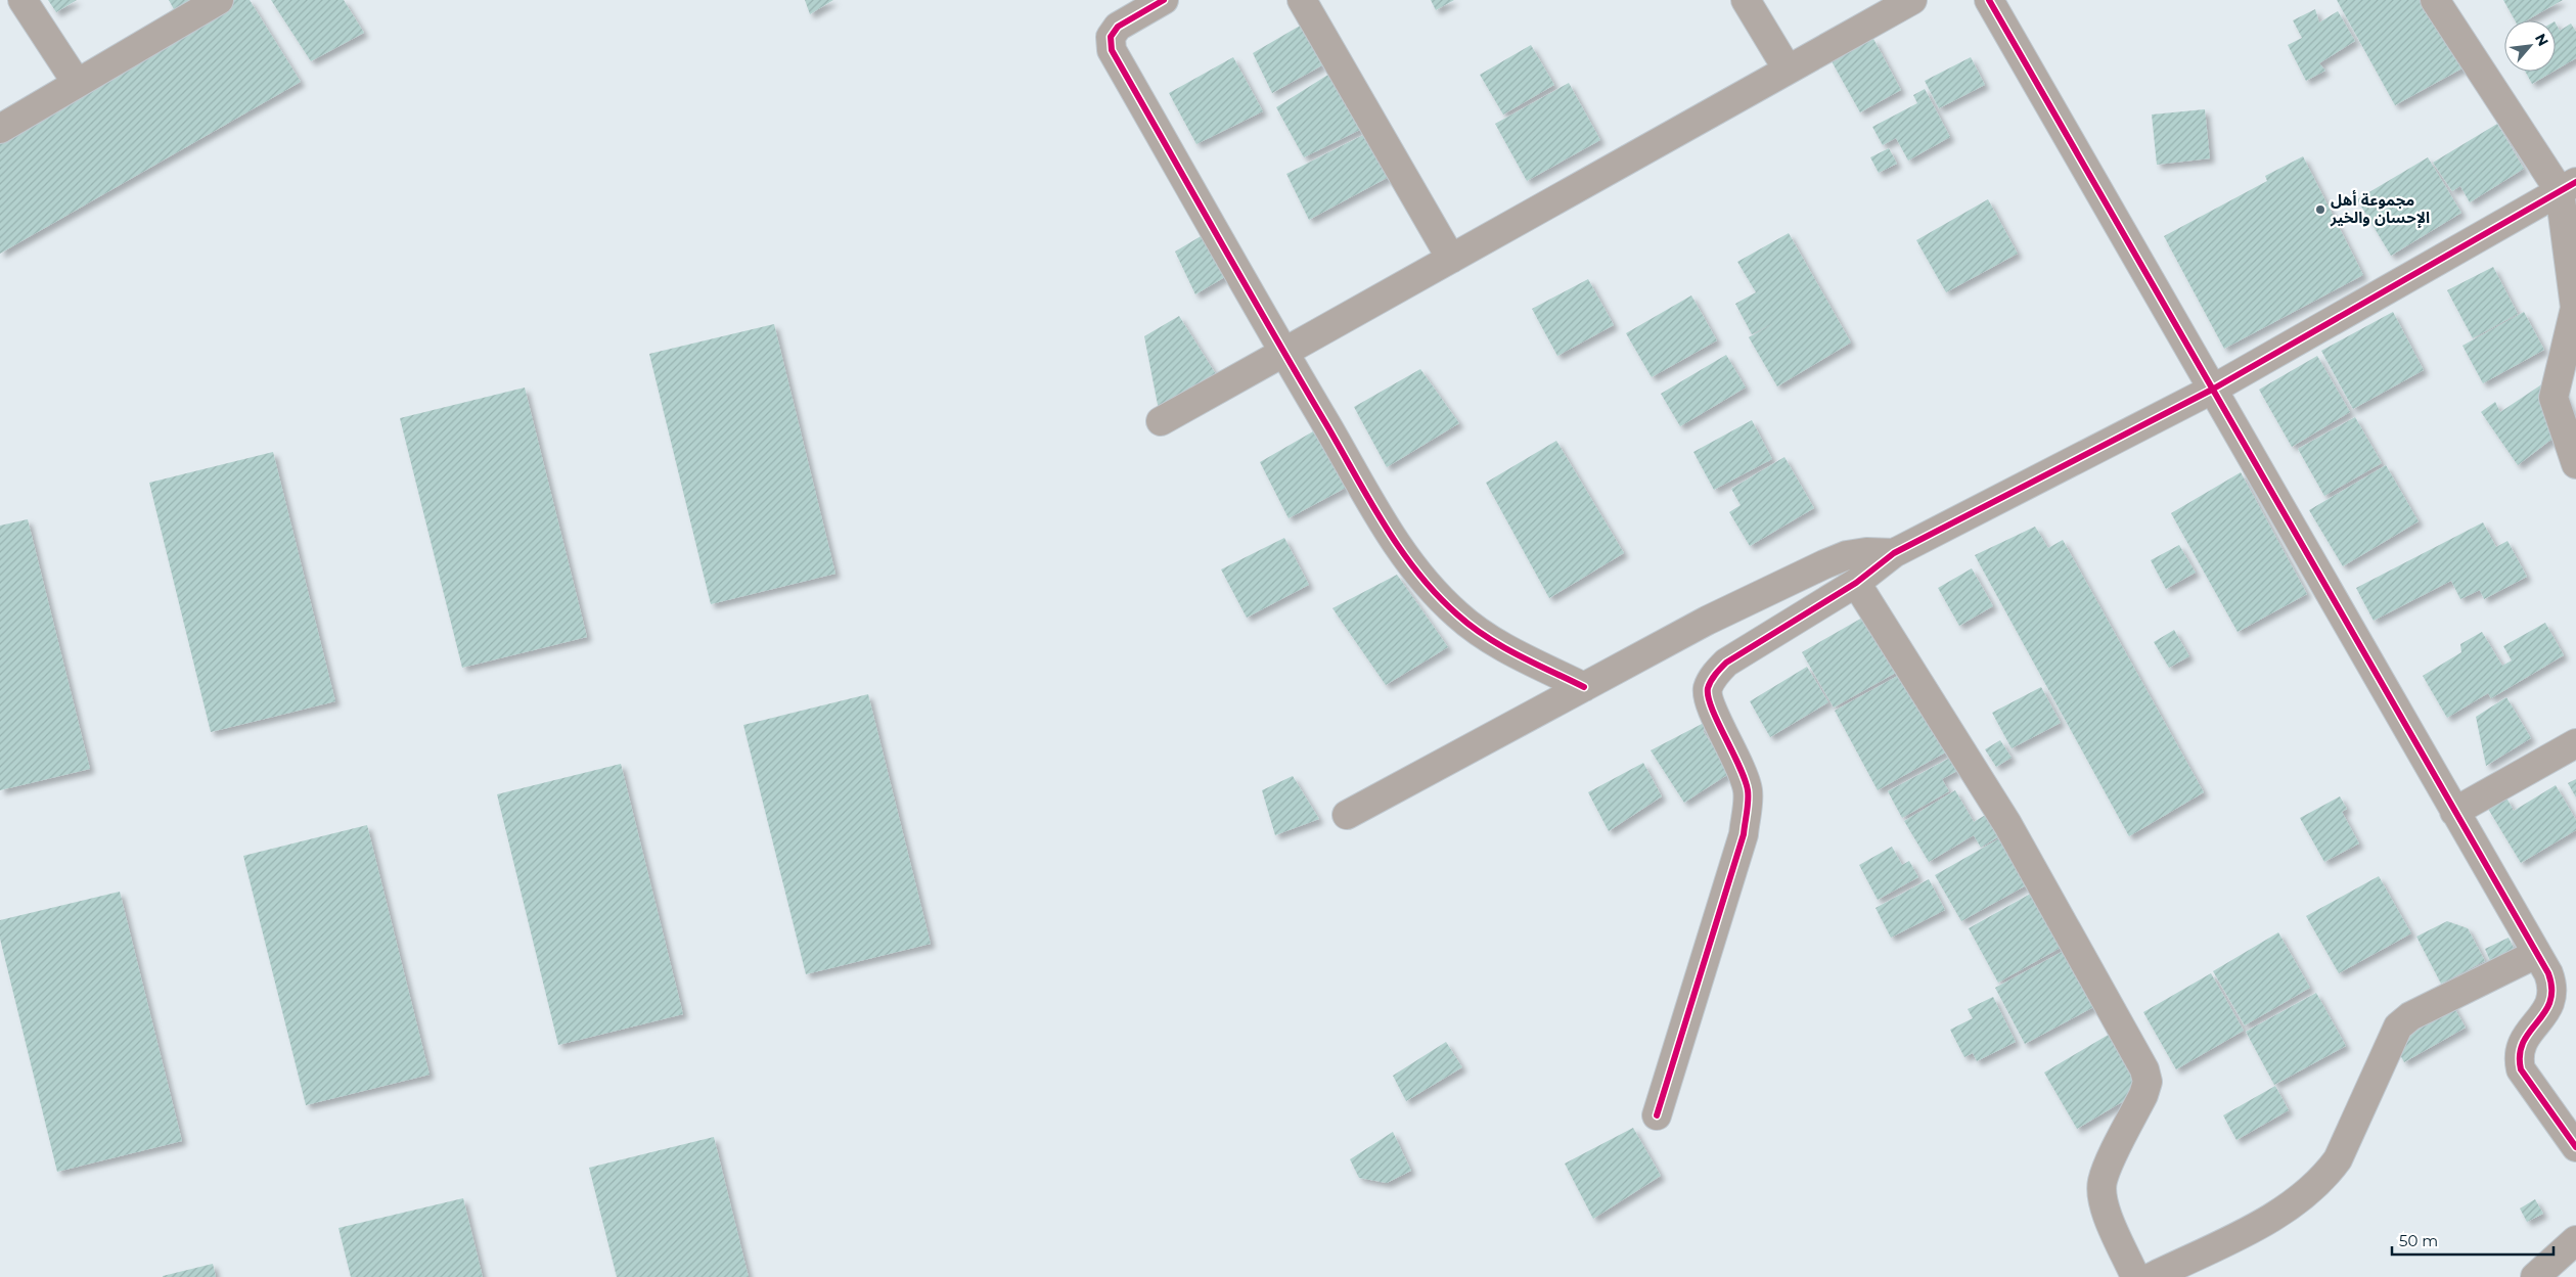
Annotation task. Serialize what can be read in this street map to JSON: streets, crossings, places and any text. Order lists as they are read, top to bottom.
{
  "places": ["مجموعة أهل الإحسان والخير"],
  "scale_bar": "50 m",
  "north": "top right"
}
